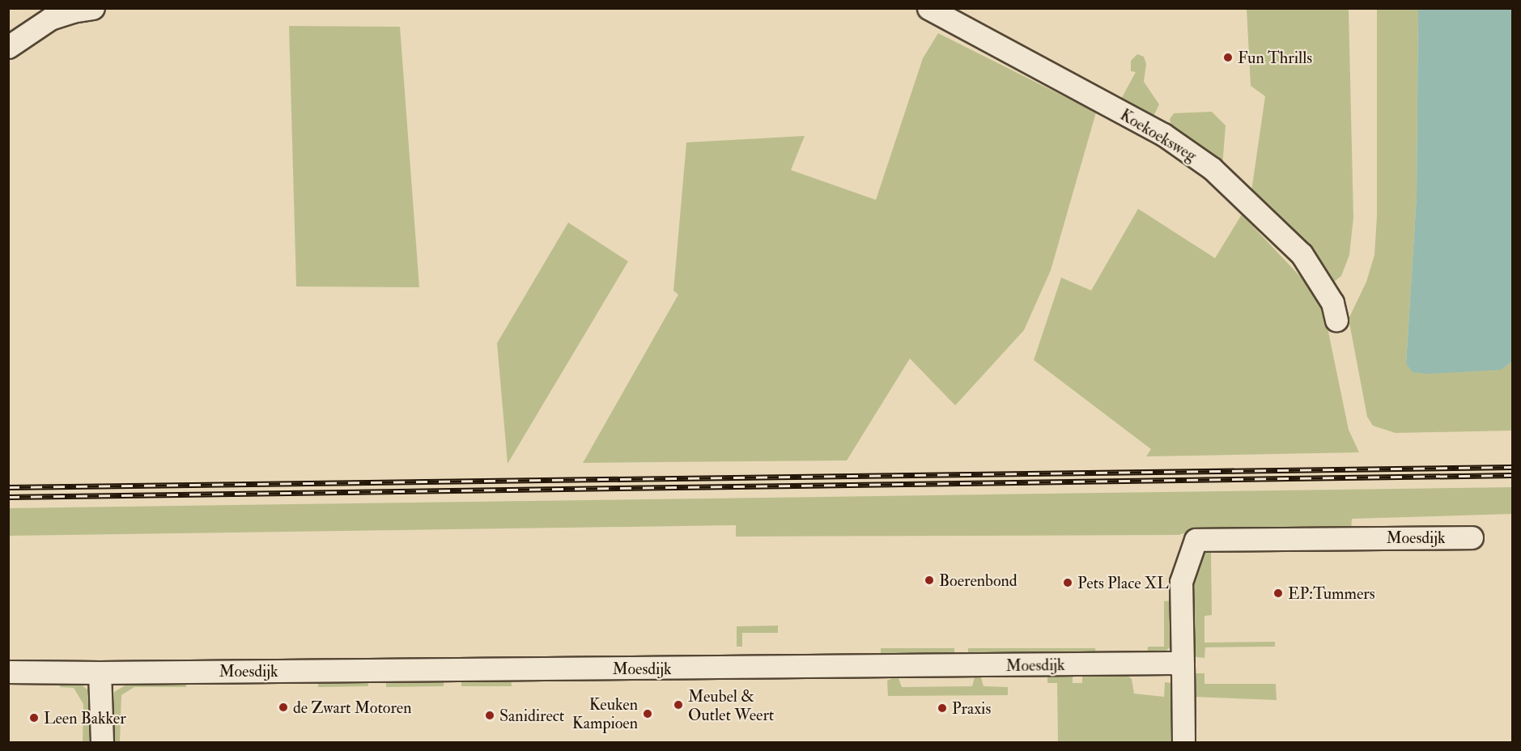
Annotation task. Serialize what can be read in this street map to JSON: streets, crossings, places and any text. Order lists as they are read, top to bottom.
{
  "streets": {
    "street": ["Koekoeksweg", "Moesdijk"]
  },
  "places": [
    "Fun Thrills",
    "Boerenbond",
    "Pets Place XL",
    "EP:Tummers",
    "Meubel & Outlet Weert",
    "de Zwart Motoren",
    "Praxis",
    "Keuken Kampioen",
    "Sanidirect",
    "Leen Bakker"
  ]
}
